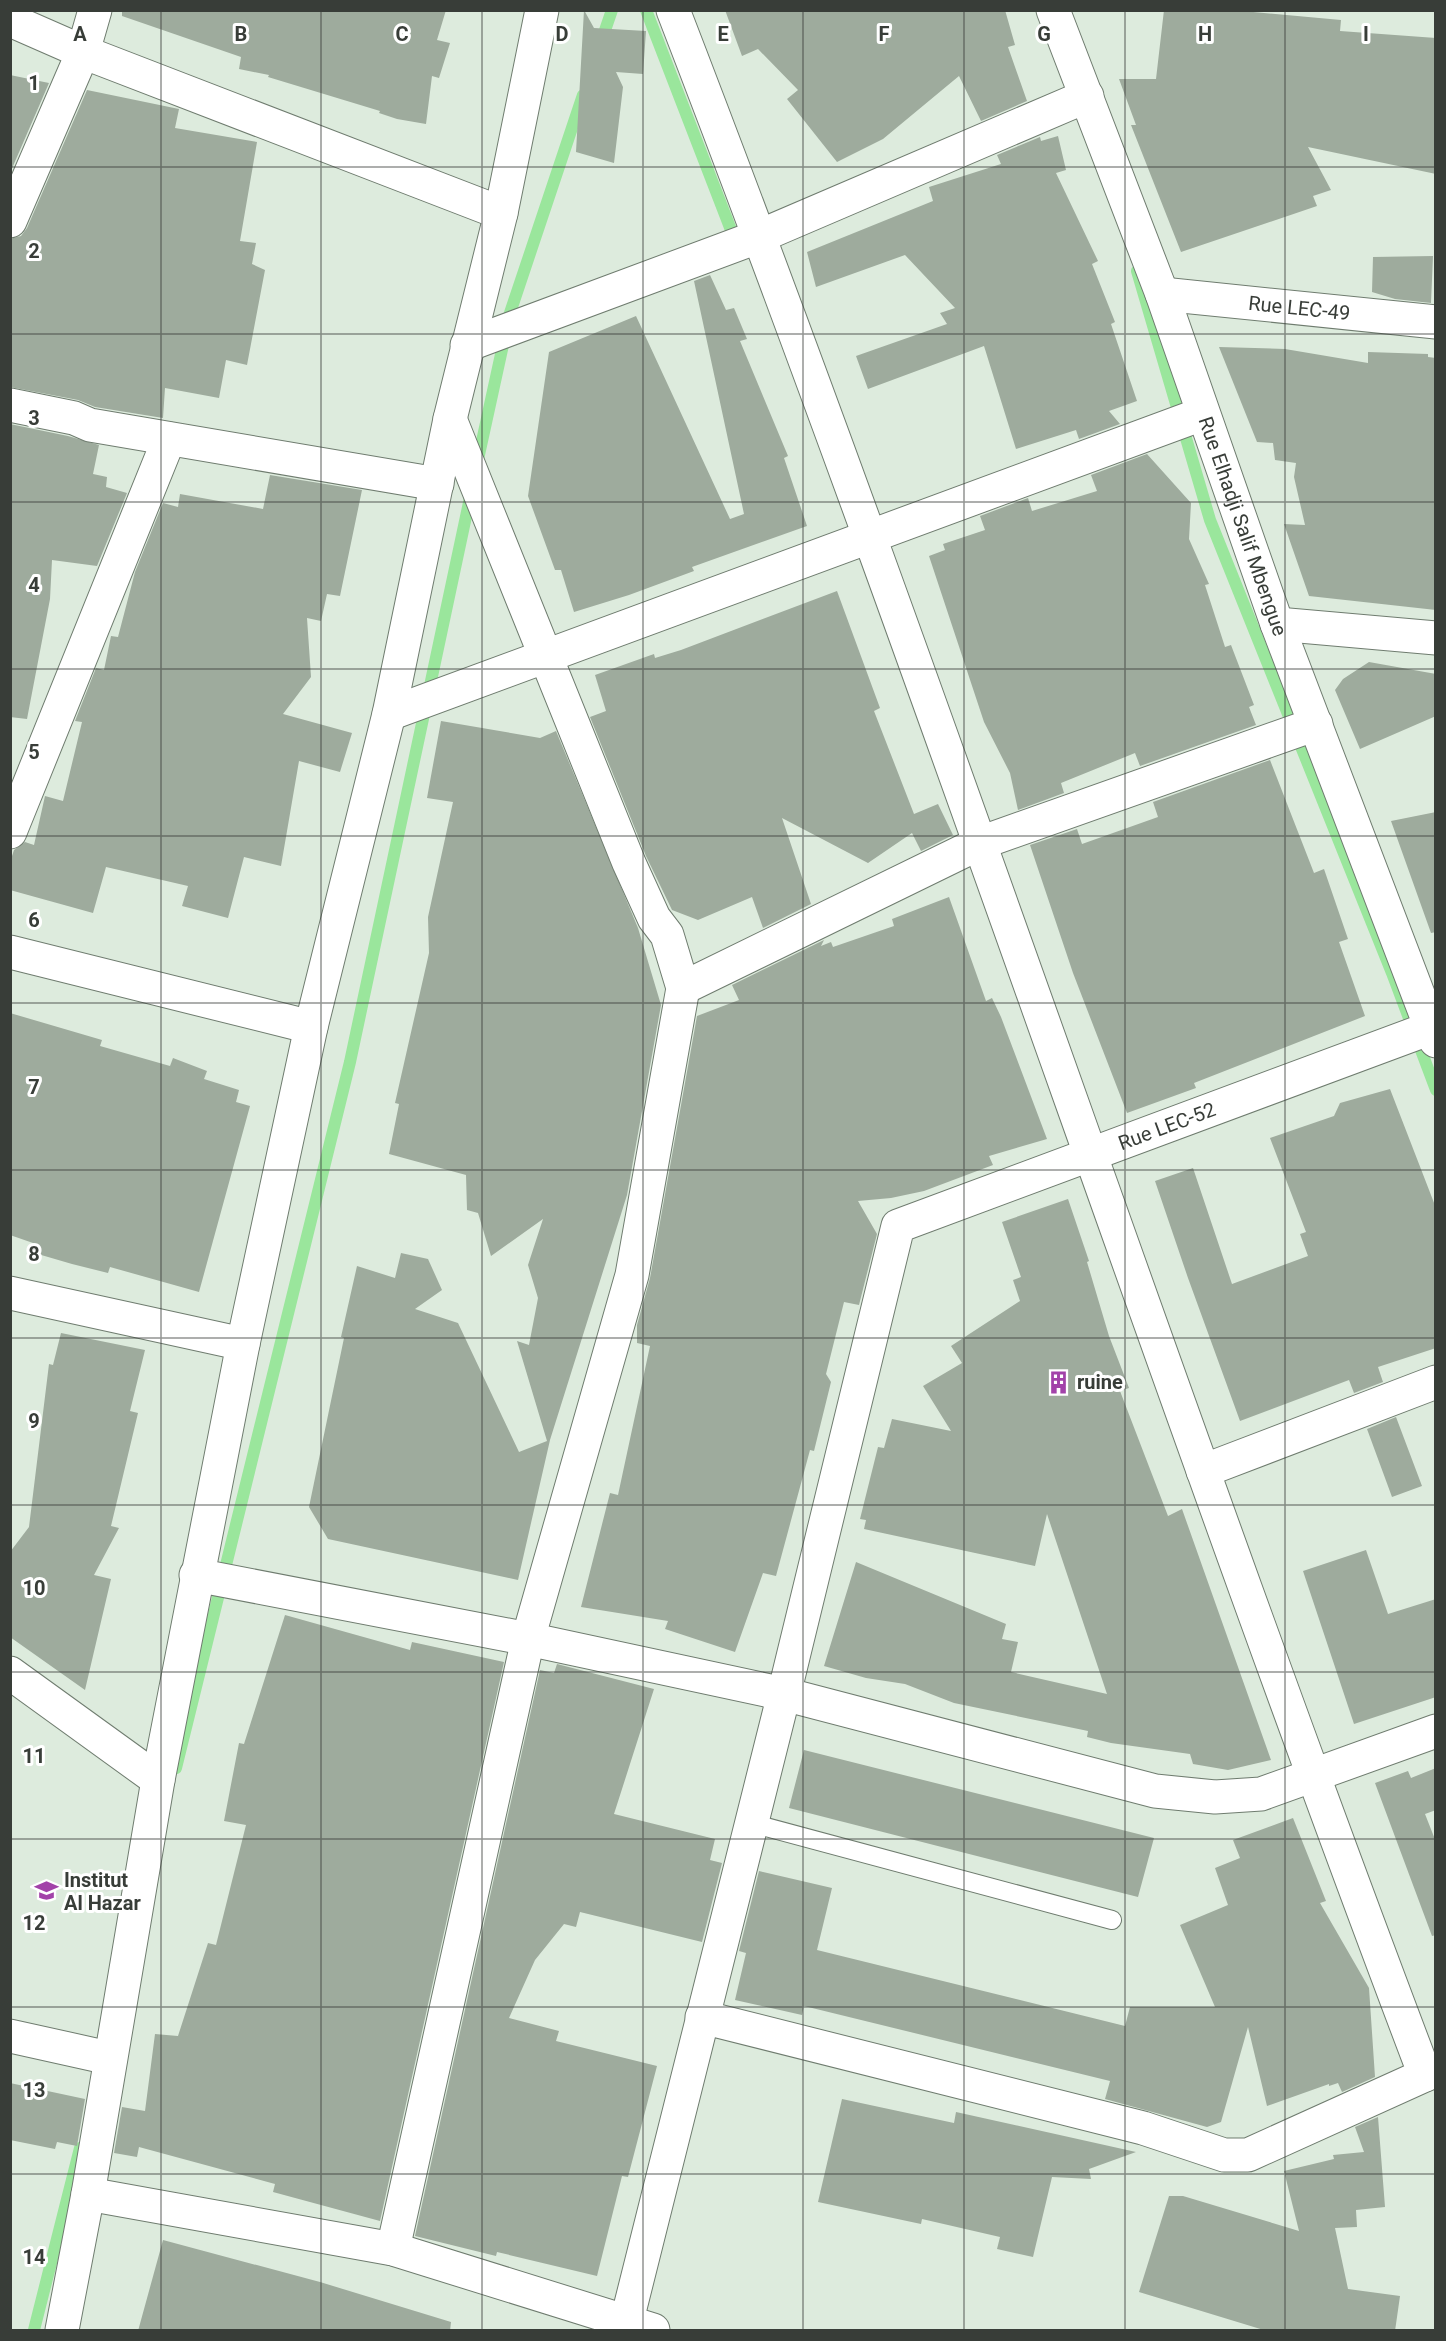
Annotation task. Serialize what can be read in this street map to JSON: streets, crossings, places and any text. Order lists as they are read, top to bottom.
{
  "streets": {
    "street": ["Rue LEC-49", "Rue Elhadji Salif Mbengue", "Rue LEC-52"]
  },
  "crossings": [
    ["Rue LEC-49", "Rue Elhadji Salif Mbengue"],
    ["Rue Elhadji Salif Mbengue", "Rue LEC-52"]
  ],
  "places": {
    "building": ["ruine"],
    "school or university": ["Institut Al Hazar"]
  },
  "grid": {
    "columns": [
      "A",
      "B",
      "C",
      "D",
      "E",
      "F",
      "G",
      "H",
      "I"
    ],
    "rows": [
      "1",
      "2",
      "3",
      "4",
      "5",
      "6",
      "7",
      "8",
      "9",
      "10",
      "11",
      "12",
      "13",
      "14"
    ]
  }
}
